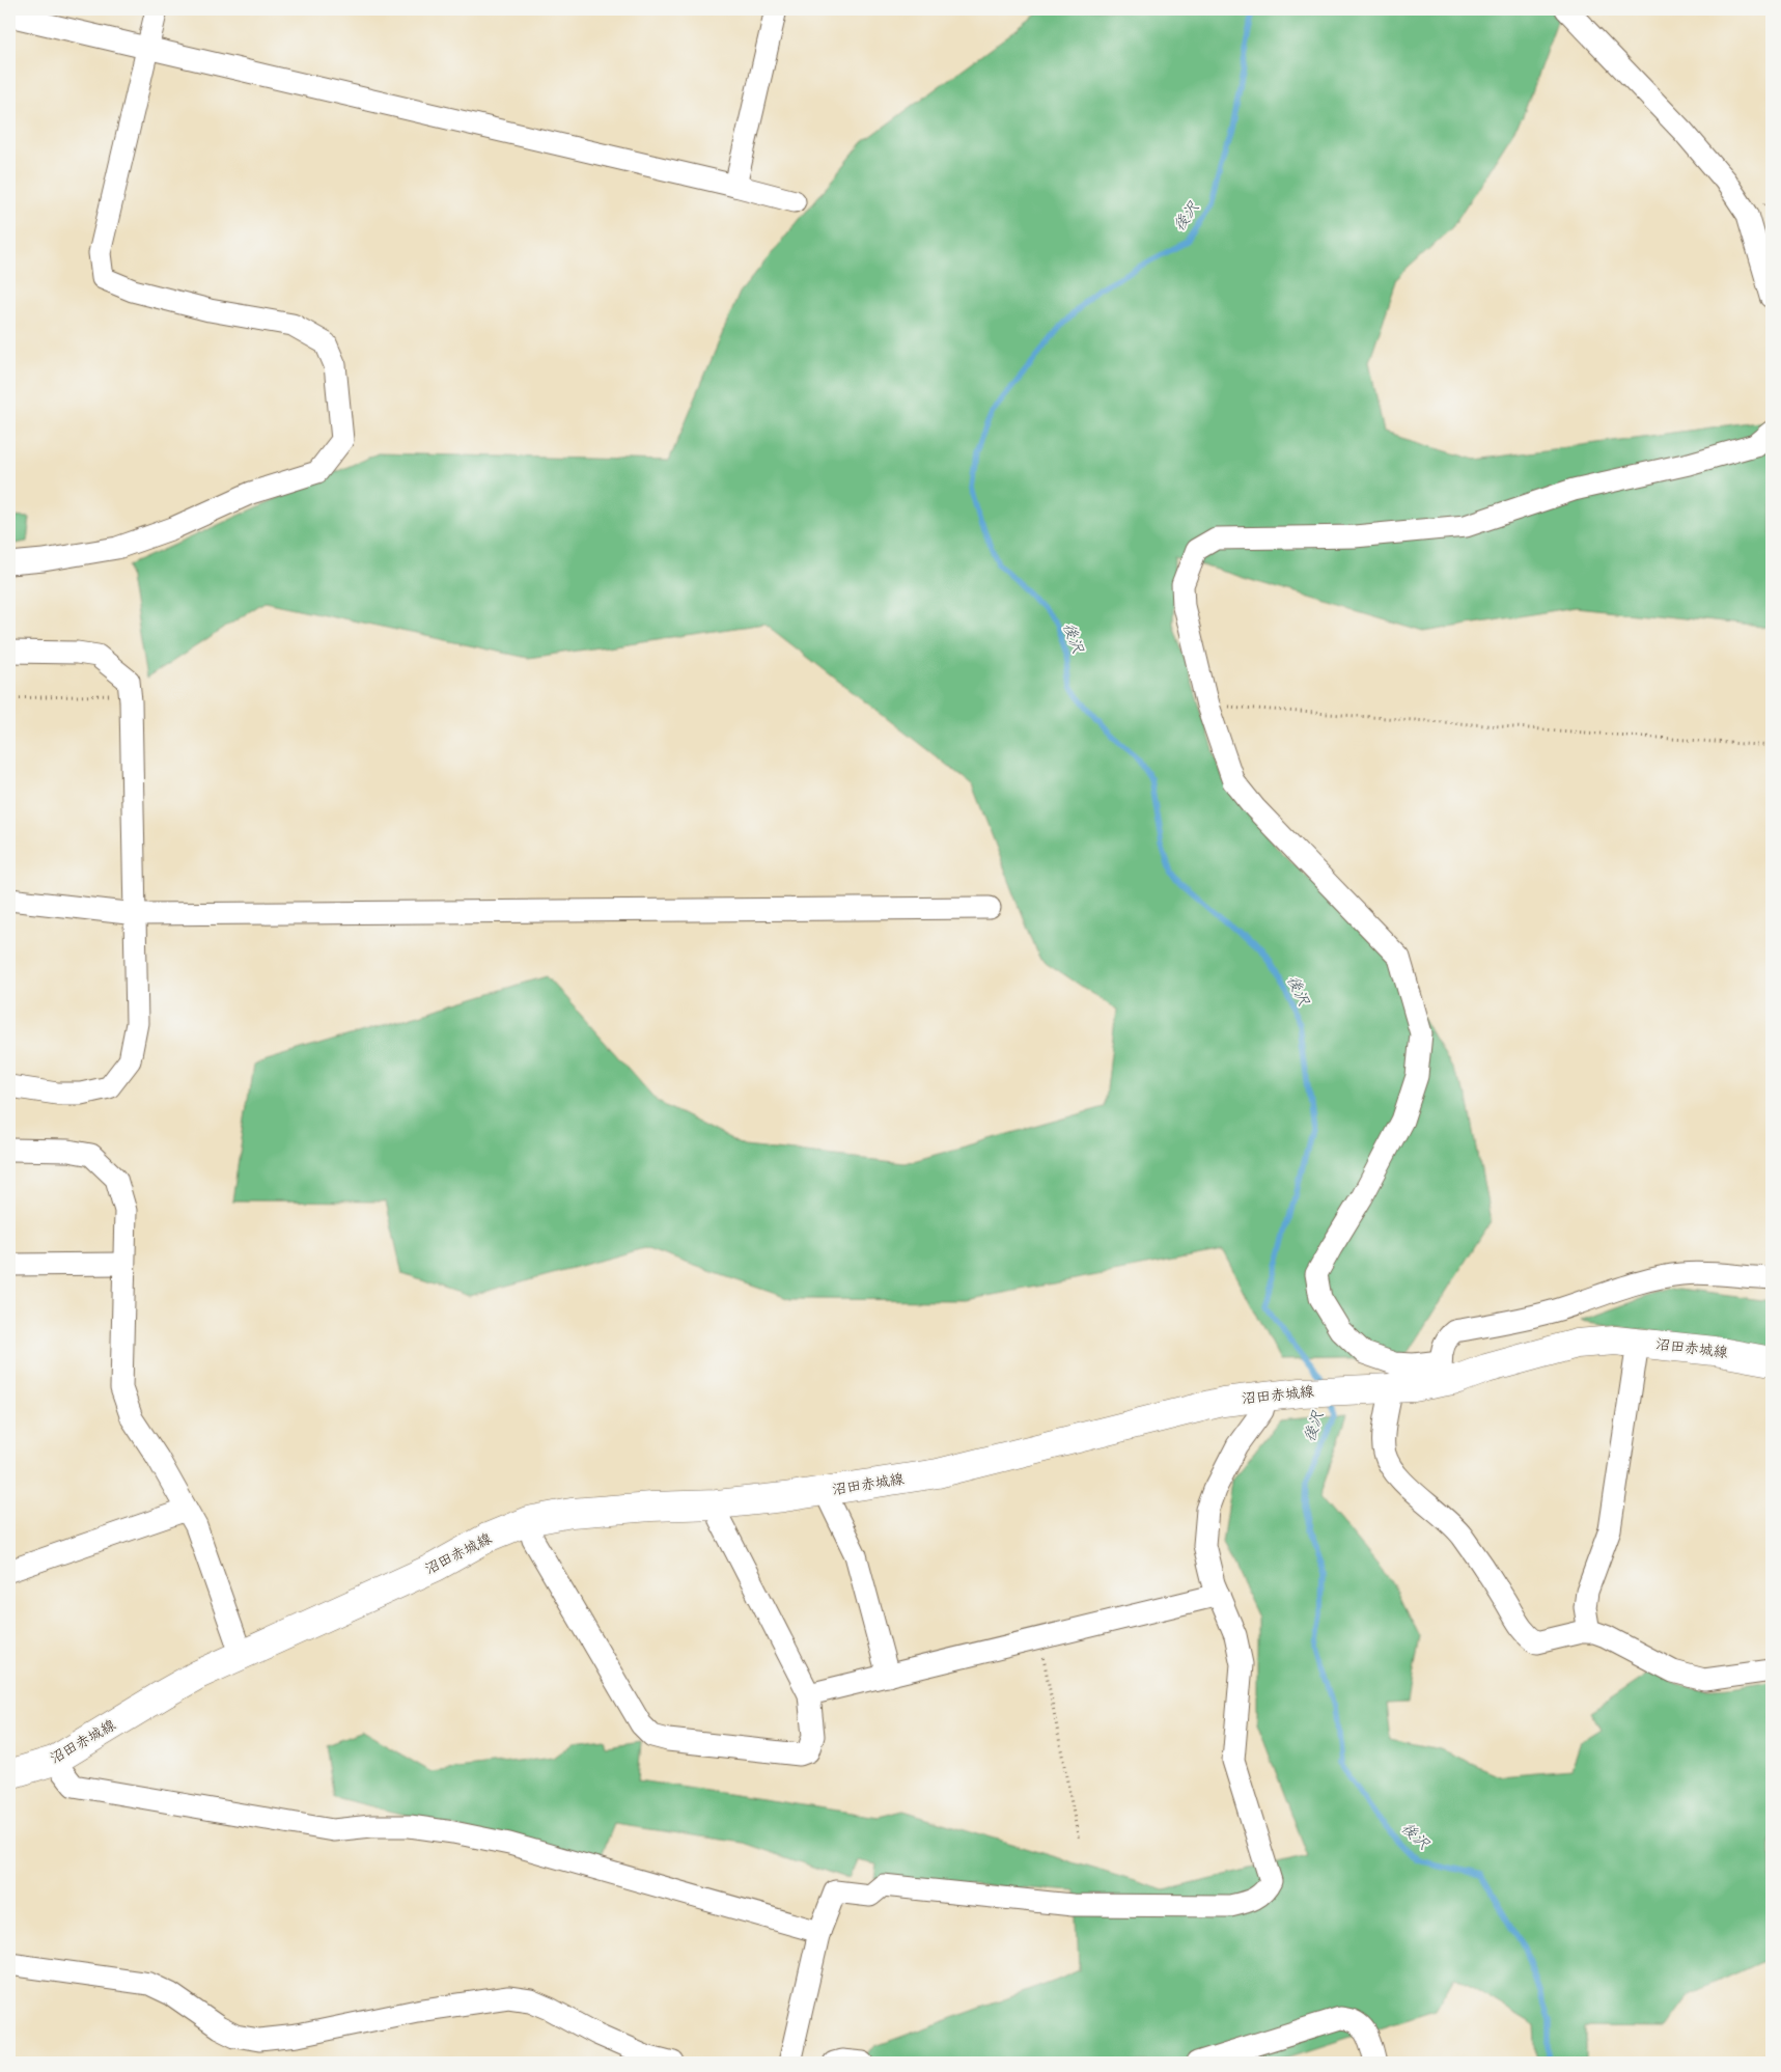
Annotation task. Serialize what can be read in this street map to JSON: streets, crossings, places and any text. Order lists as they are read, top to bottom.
{
  "streets": {
    "main road": ["沼田赤城線"]
  },
  "water": ["後沢"]
}
